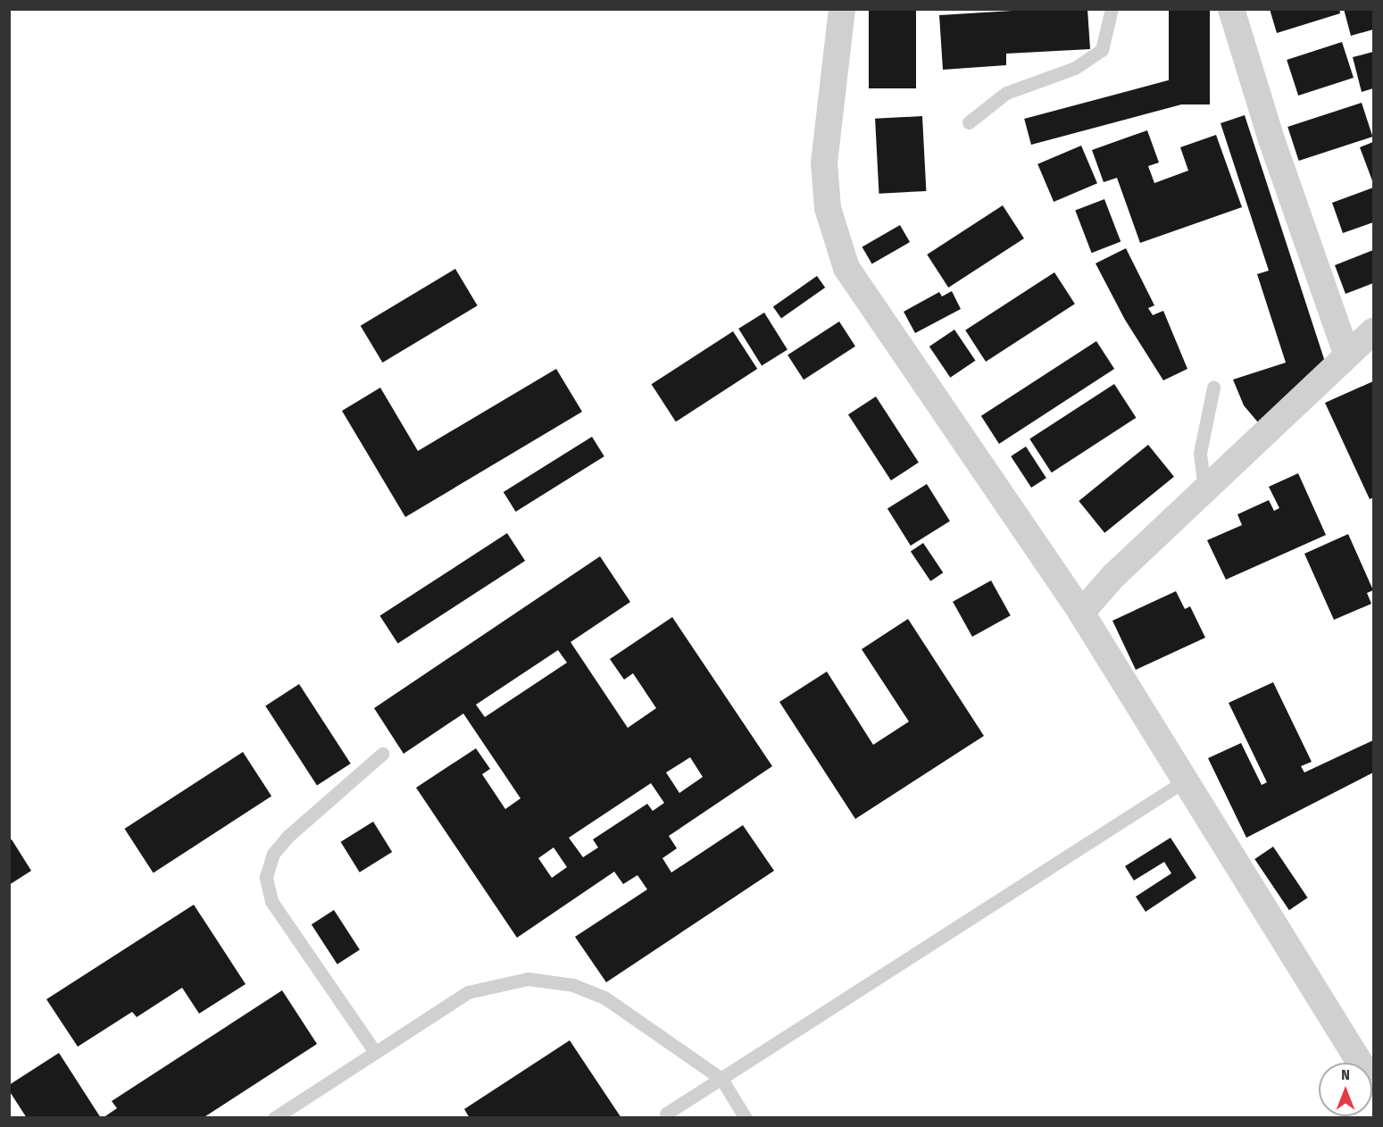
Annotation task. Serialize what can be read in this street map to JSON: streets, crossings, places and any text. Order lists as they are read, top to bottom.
{
  "north": "top"
}
